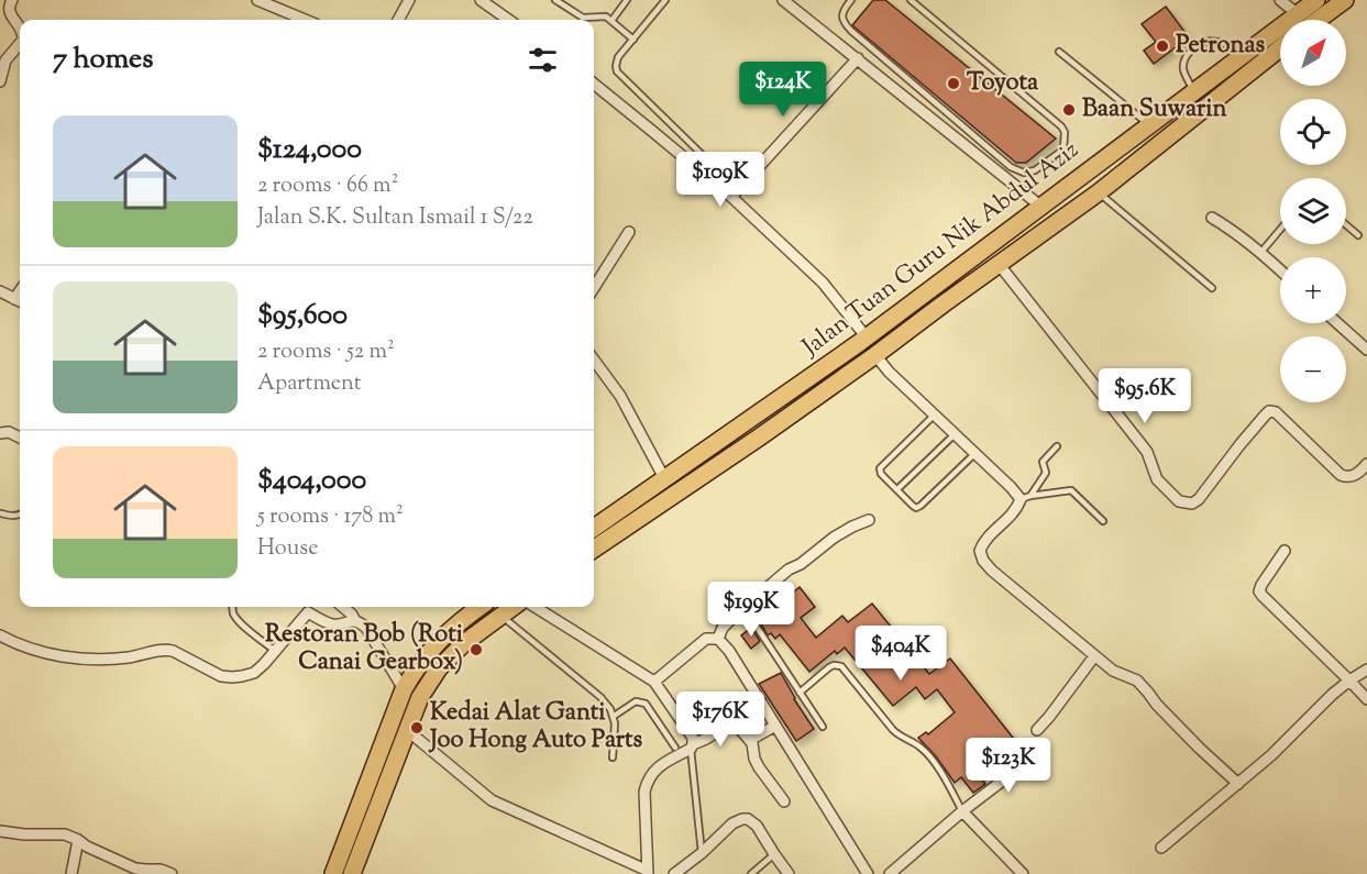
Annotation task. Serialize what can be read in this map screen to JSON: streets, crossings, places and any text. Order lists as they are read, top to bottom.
{
  "streets": {
    "main road": ["Jalan Tuan Guru Nik Abdul Aziz"]
  },
  "places": [
    "Petronas",
    "Toyota",
    "Baan Suwarin",
    "Restoran Bob (Roti Canai Gearbox)",
    "Kedai Alat Ganti Joo Hong Auto Parts"
  ],
  "north": "top right",
  "page": {
    "map_buttons": ["+", "−"],
    "heading": "7 homes",
    "price": [
      "$124K",
      "$109K",
      "$95.6K",
      "$199K",
      "$404K",
      "$176K",
      "$123K"
    ],
    "list": [
      {
        "name": "$124,000",
        "note": "2 rooms · 66 m² · Jalan S.K. Sultan Ismail 1 S/22"
      },
      {
        "name": "$95,600",
        "note": "2 rooms · 52 m² · Apartment"
      },
      {
        "name": "$404,000",
        "note": "5 rooms · 178 m² · House"
      }
    ]
  }
}
